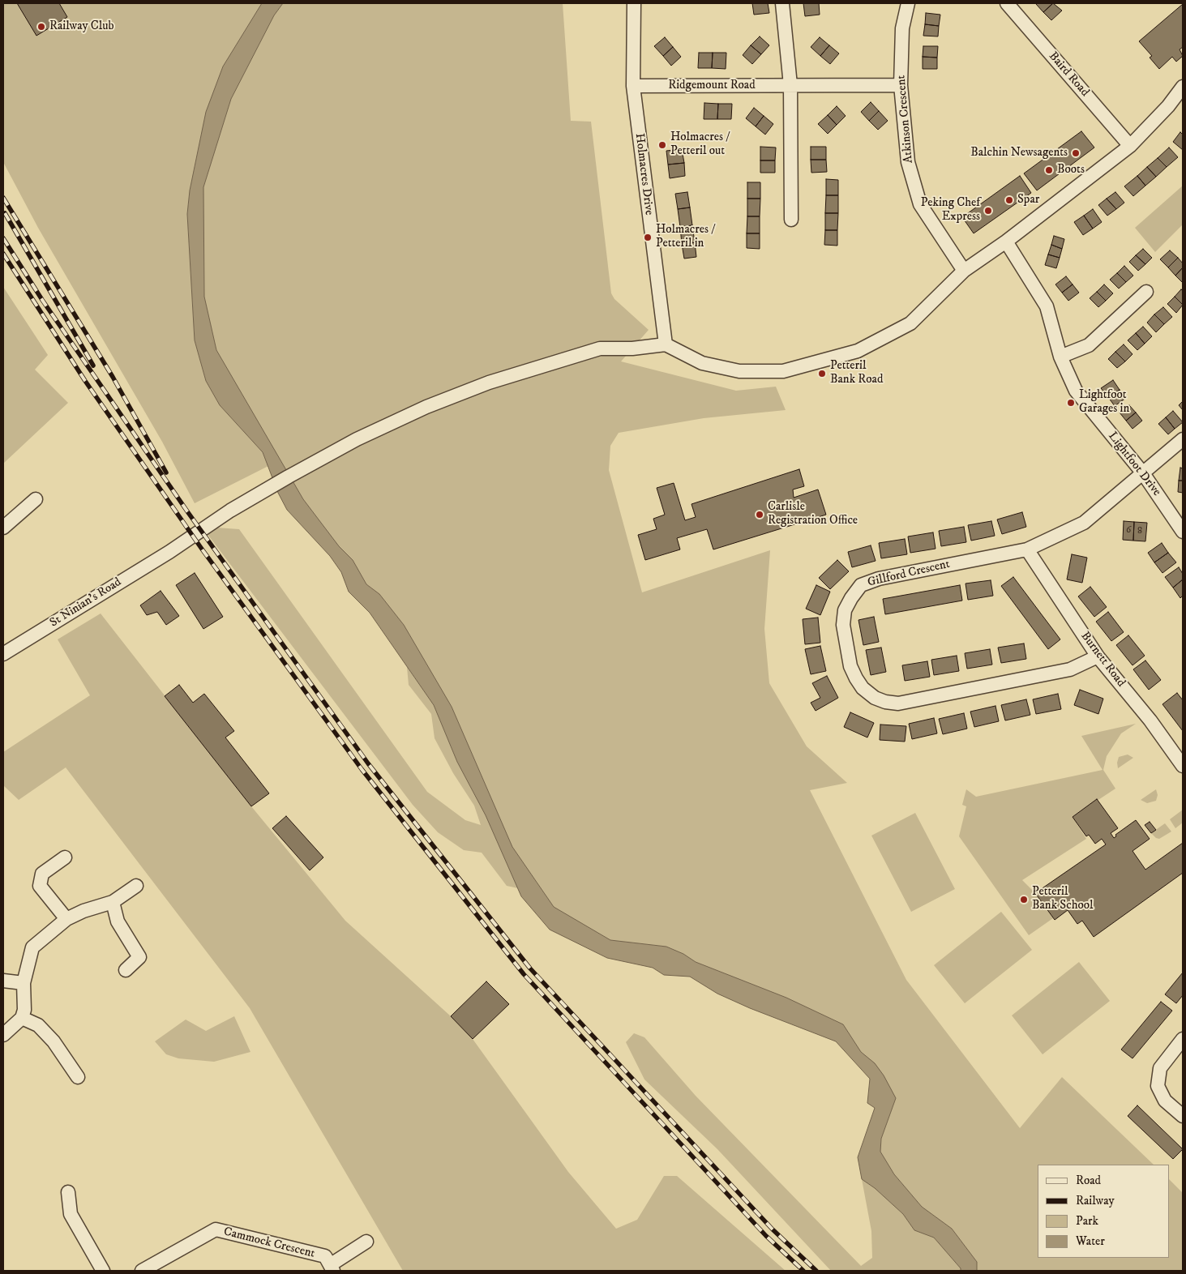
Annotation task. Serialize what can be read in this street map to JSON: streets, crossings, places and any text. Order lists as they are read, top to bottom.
{
  "streets": {
    "street": [
      "Baird Road",
      "Ridgemount Road",
      "Atkinson Crescent",
      "Holmacres Drive",
      "Lightfoot Drive",
      "Gillford Crescent",
      "St Ninian's Road",
      "Burnett Road",
      "Cammock Crescent"
    ]
  },
  "crossings": [
    ["Ridgemount Road", "Atkinson Crescent"],
    ["Ridgemount Road", "Holmacres Drive"],
    ["Holmacres Drive", "St Ninian's Road"],
    ["Lightfoot Drive", "Gillford Crescent"],
    ["Gillford Crescent", "Burnett Road"]
  ],
  "places": [
    "Railway Club",
    "Holmacres / Petteril out",
    "Balchin Newsagents",
    "Boots",
    "Spar",
    "Peking Chef Express",
    "Holmacres / Petteril in",
    "Petteril Bank Road",
    "Lightfoot Garages in",
    "Carlisle Registration Office",
    "Petteril Bank School"
  ],
  "house_numbers": ["6", "8"],
  "legend": [
    "Road",
    "Railway",
    "Park",
    "Water"
  ]
}
